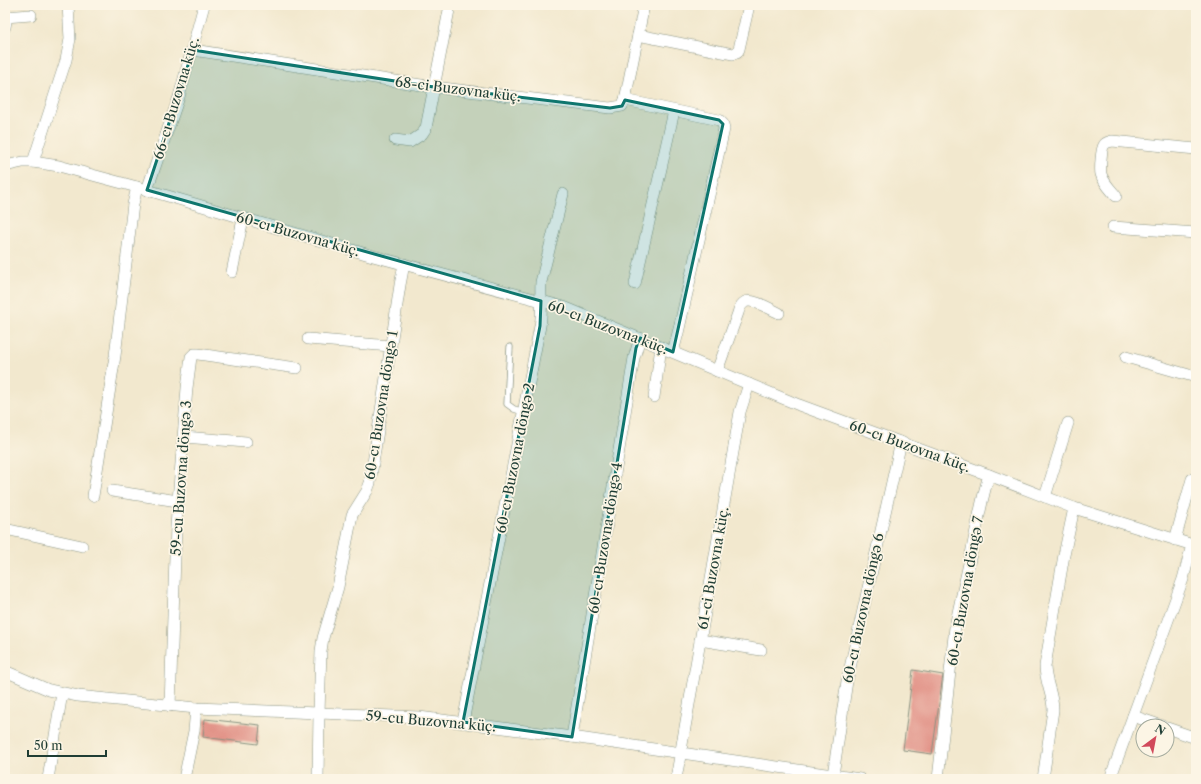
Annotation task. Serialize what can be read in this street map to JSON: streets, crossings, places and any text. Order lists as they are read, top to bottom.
{
  "streets": {
    "street": [
      "68-ci Buzovna küç.",
      "66-cı Buzovna küç.",
      "60-cı Buzovna küç.",
      "60-cı Buzovna döngə 1",
      "60-cı Buzovna döngə 2",
      "59-cu Buzovna döngə 3",
      "60-cı Buzovna döngə 4",
      "61-ci Buzovna küç.",
      "60-cı Buzovna döngə 7",
      "60-cı Buzovna döngə 6",
      "59-cu Buzovna küç."
    ]
  },
  "crossings": [
    ["68-ci Buzovna küç.", "66-cı Buzovna küç."],
    ["66-cı Buzovna küç.", "60-cı Buzovna küç."],
    ["60-cı Buzovna küç.", "60-cı Buzovna döngə 1"],
    ["60-cı Buzovna küç.", "60-cı Buzovna döngə 2"],
    ["60-cı Buzovna küç.", "60-cı Buzovna döngə 4"],
    ["60-cı Buzovna küç.", "61-ci Buzovna küç."],
    ["60-cı Buzovna küç.", "60-cı Buzovna döngə 7"],
    ["60-cı Buzovna küç.", "60-cı Buzovna döngə 6"],
    ["60-cı Buzovna döngə 1", "59-cu Buzovna küç."],
    ["60-cı Buzovna döngə 2", "59-cu Buzovna küç."],
    ["59-cu Buzovna döngə 3", "59-cu Buzovna küç."],
    ["60-cı Buzovna döngə 4", "59-cu Buzovna küç."],
    ["61-ci Buzovna küç.", "59-cu Buzovna küç."],
    ["60-cı Buzovna döngə 6", "59-cu Buzovna küç."]
  ],
  "scale_bar": "50 m",
  "north": "top right"
}
